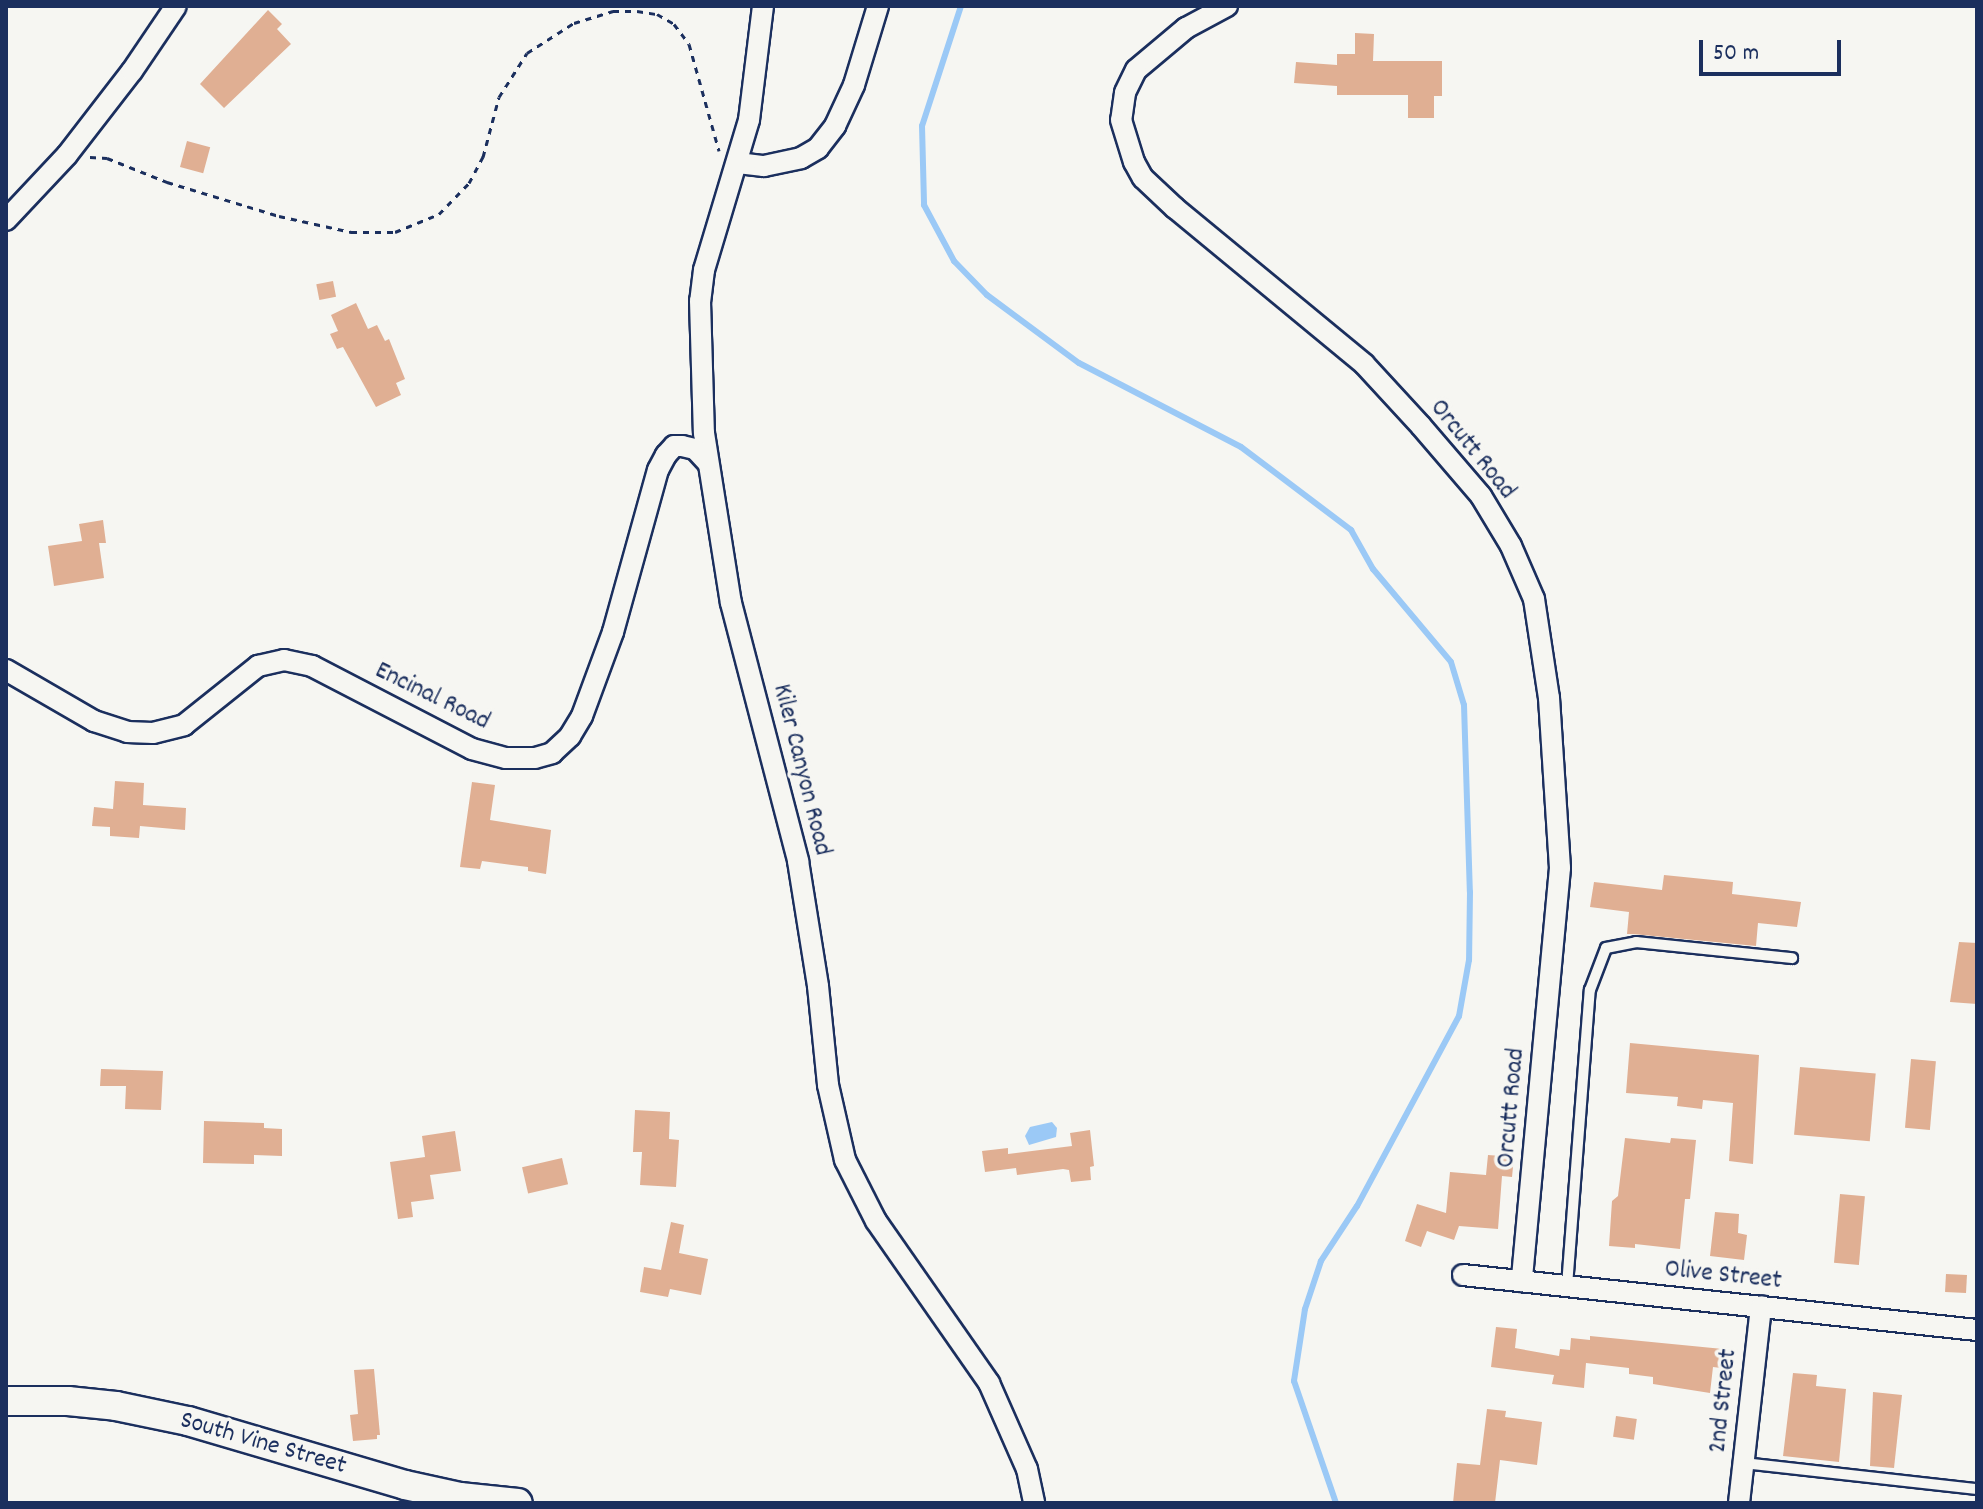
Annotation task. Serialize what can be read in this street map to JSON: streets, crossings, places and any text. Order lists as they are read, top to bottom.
{
  "streets": {
    "street": [
      "Orcutt Road",
      "Encinal Road",
      "Kiler Canyon Road",
      "Olive Street",
      "2nd Street",
      "South Vine Street"
    ]
  },
  "crossings": [
    ["Orcutt Road", "Olive Street"],
    ["Encinal Road", "Kiler Canyon Road"],
    ["Olive Street", "2nd Street"]
  ],
  "scale_bar": "50 m"
}
